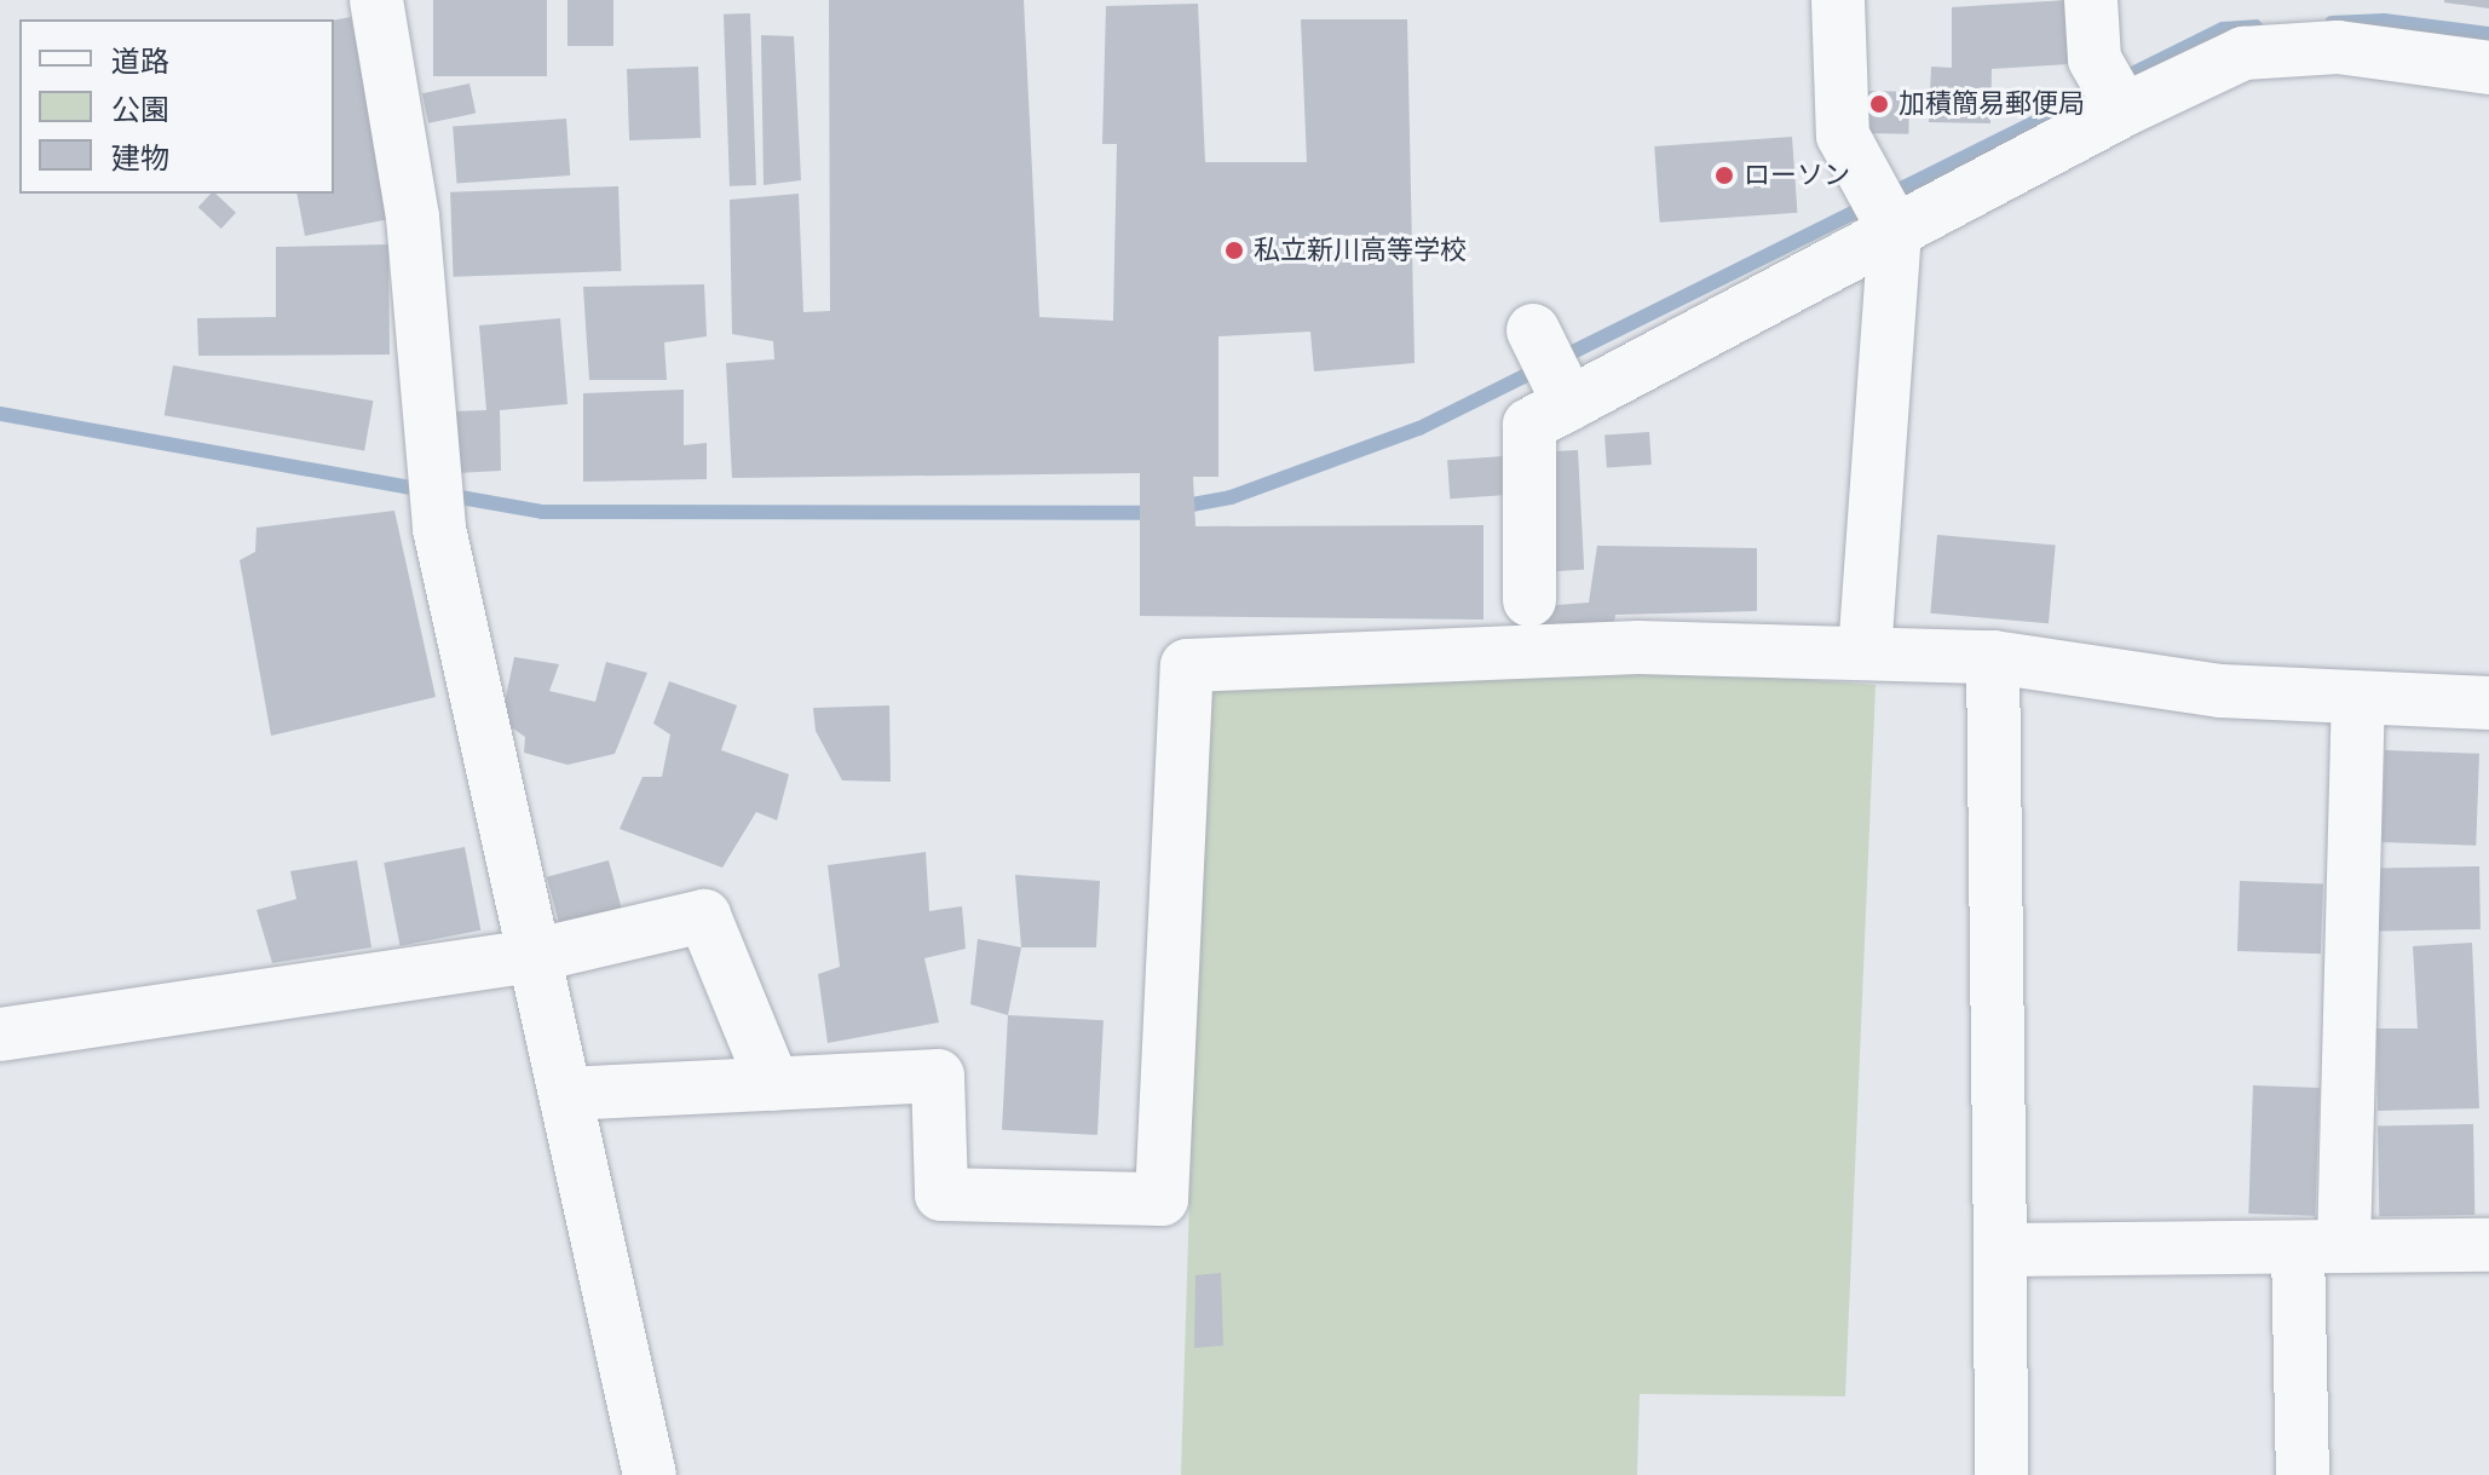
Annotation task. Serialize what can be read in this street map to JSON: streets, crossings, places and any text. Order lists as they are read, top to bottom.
{
  "places": ["加積簡易郵便局", "ローソン", "私立新川高等学校"],
  "legend": ["道路", "公園", "建物"]
}
